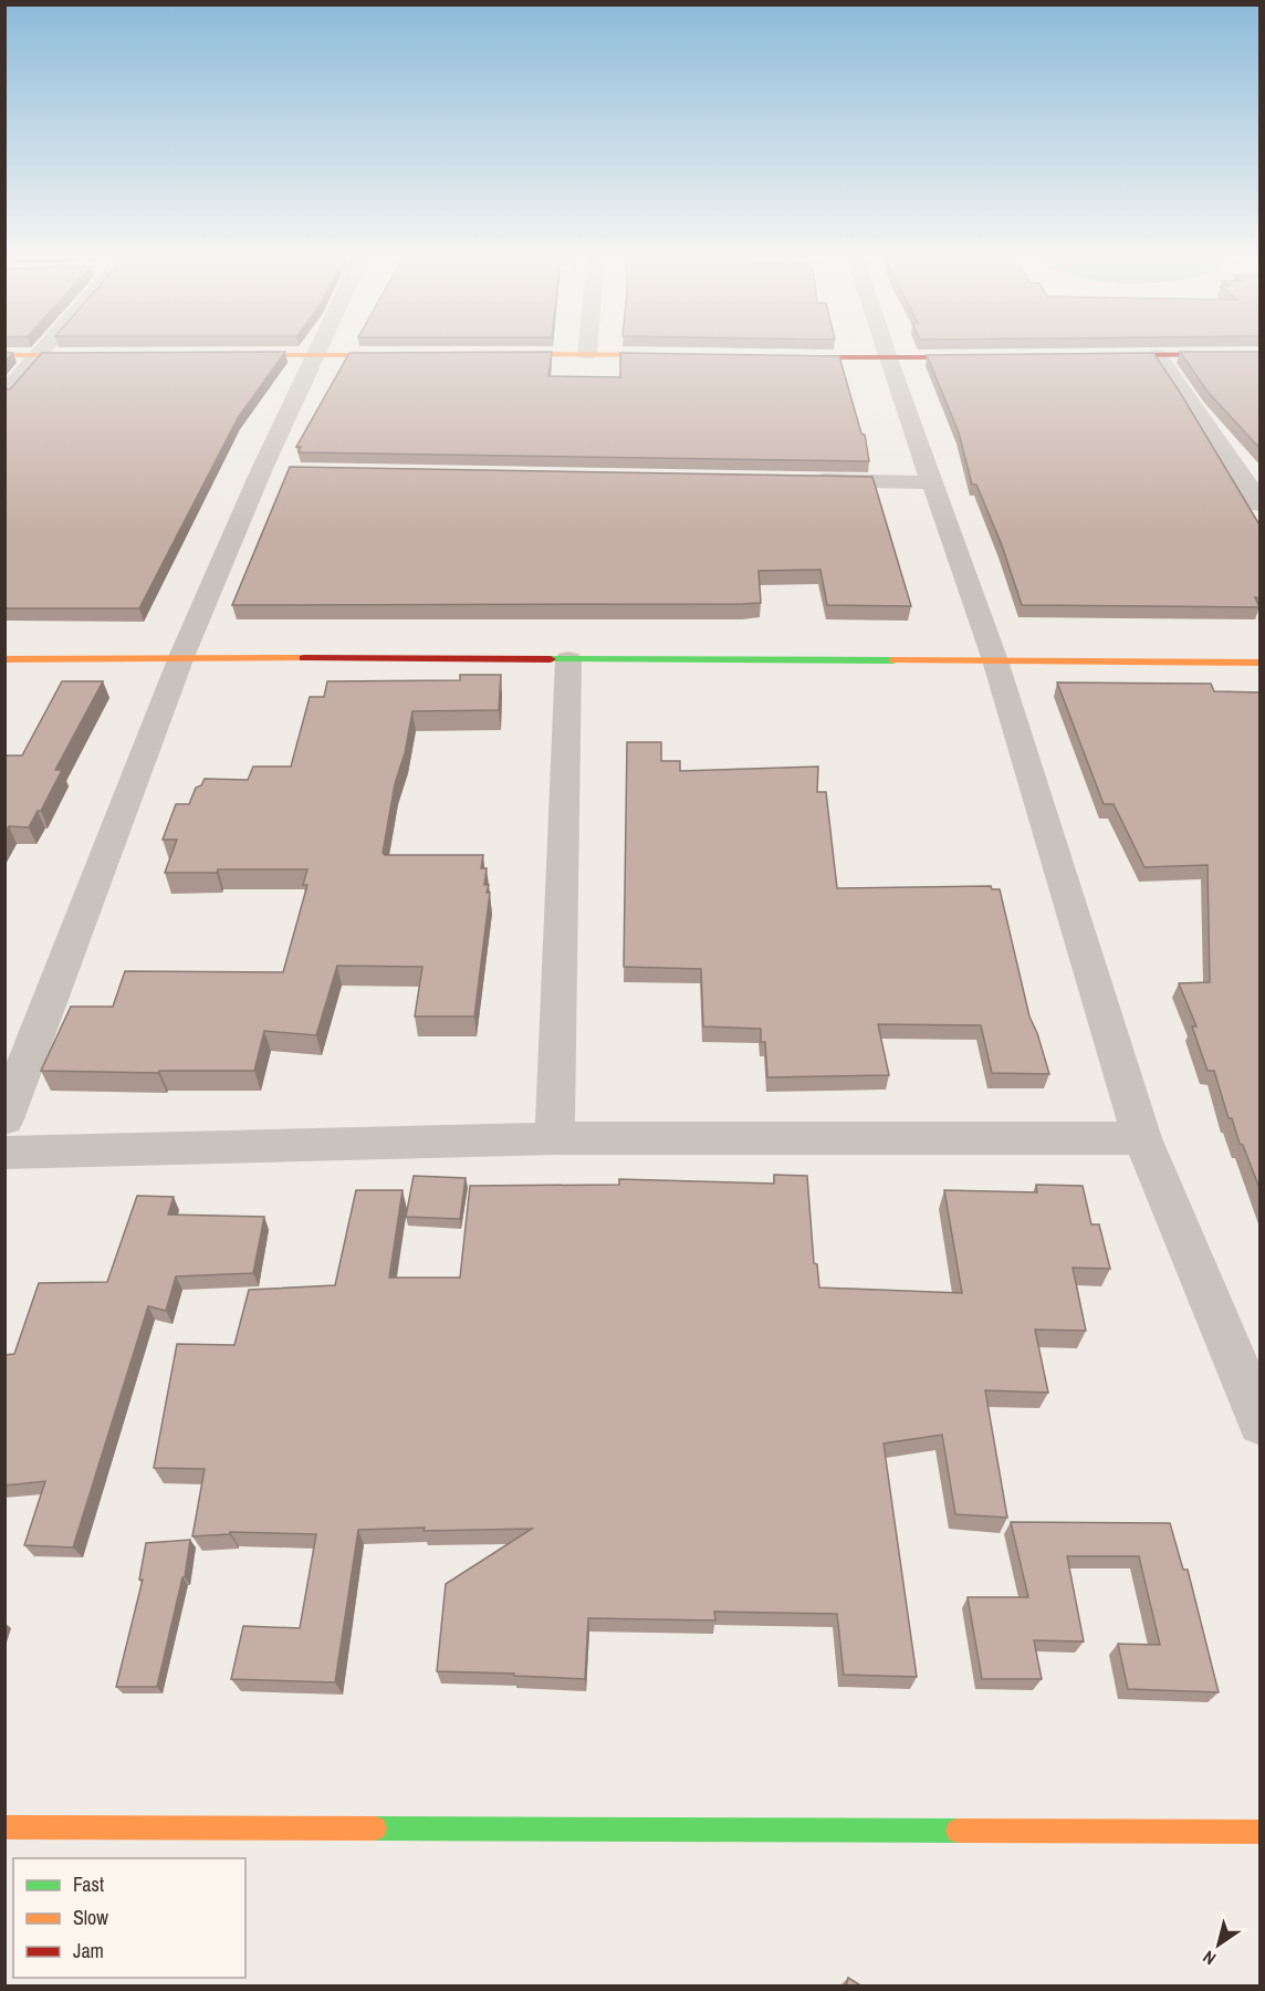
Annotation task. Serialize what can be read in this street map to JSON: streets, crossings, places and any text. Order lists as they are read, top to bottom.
{
  "legend": ["Fast", "Slow", "Jam"],
  "north": "bottom left"
}
